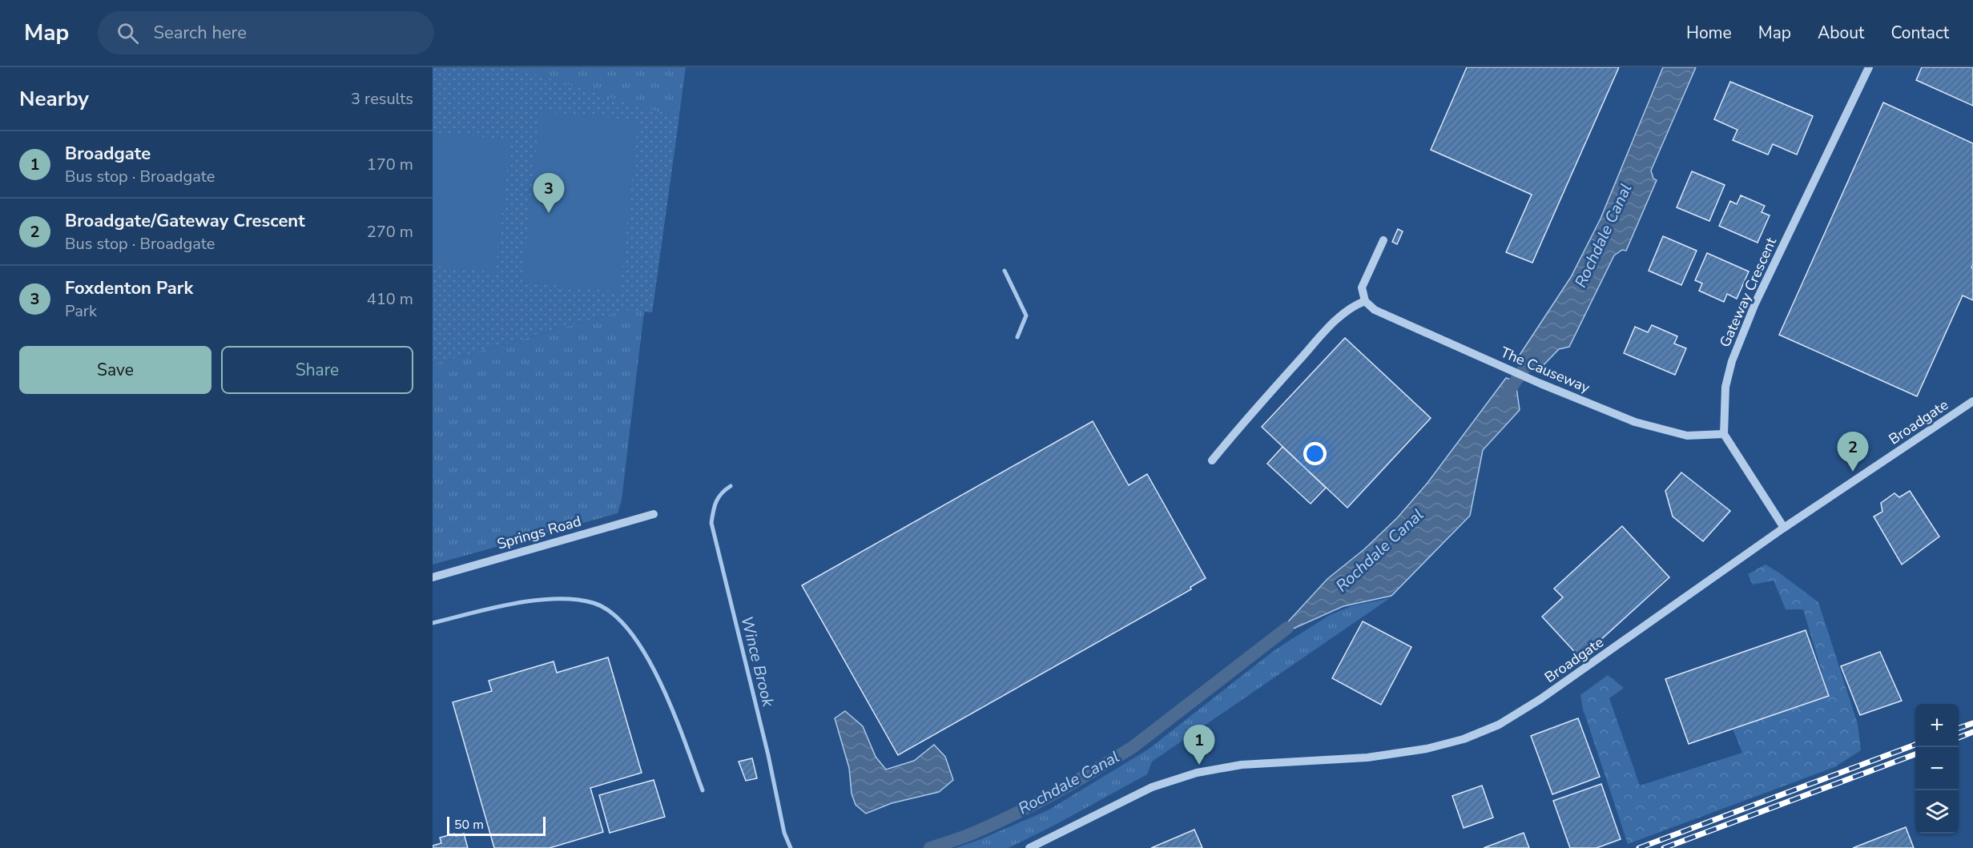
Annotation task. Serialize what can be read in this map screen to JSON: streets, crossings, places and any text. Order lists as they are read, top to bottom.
{
  "streets": {
    "street": [
      "Gateway Crescent",
      "The Causeway",
      "Broadgate",
      "Springs Road"
    ]
  },
  "crossings": [
    ["Gateway Crescent", "The Causeway"]
  ],
  "water": ["Rochdale Canal", "Wince Brook"],
  "scale_bar": "50 m",
  "page": {
    "header": "Map",
    "search": "Search here",
    "nav": [
      "Home",
      "Map",
      "About",
      "Contact"
    ],
    "heading": ["Nearby", "3 results"],
    "list": [
      {
        "mark": "1",
        "name": "Broadgate",
        "note": "Bus stop · Broadgate",
        "value": "170 m"
      },
      {
        "mark": "2",
        "name": "Broadgate/Gateway Crescent",
        "note": "Bus stop · Broadgate",
        "value": "270 m"
      },
      {
        "mark": "3",
        "name": "Foxdenton Park",
        "note": "Park",
        "value": "410 m"
      }
    ],
    "pins": ["3", "2", "1"],
    "buttons": ["Save", "Share"],
    "map_buttons": ["+", "−"],
    "scale": "50 m"
  }
}
